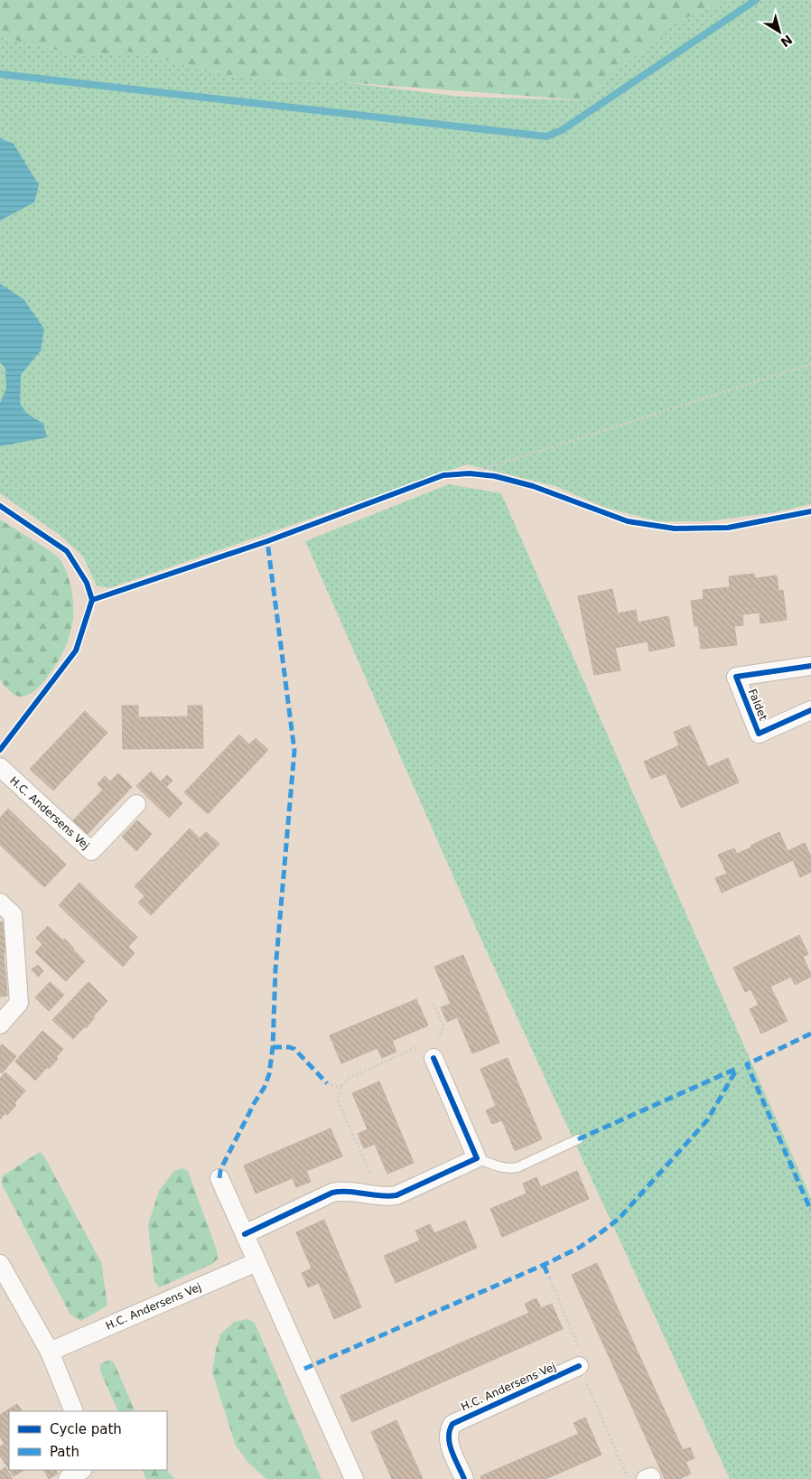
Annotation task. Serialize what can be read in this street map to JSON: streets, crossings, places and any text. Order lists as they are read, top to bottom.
{
  "streets": {
    "street": ["Faldet", "H.C. Andersens Vej"]
  },
  "legend": ["Cycle path", "Path"],
  "north": "bottom right"
}
